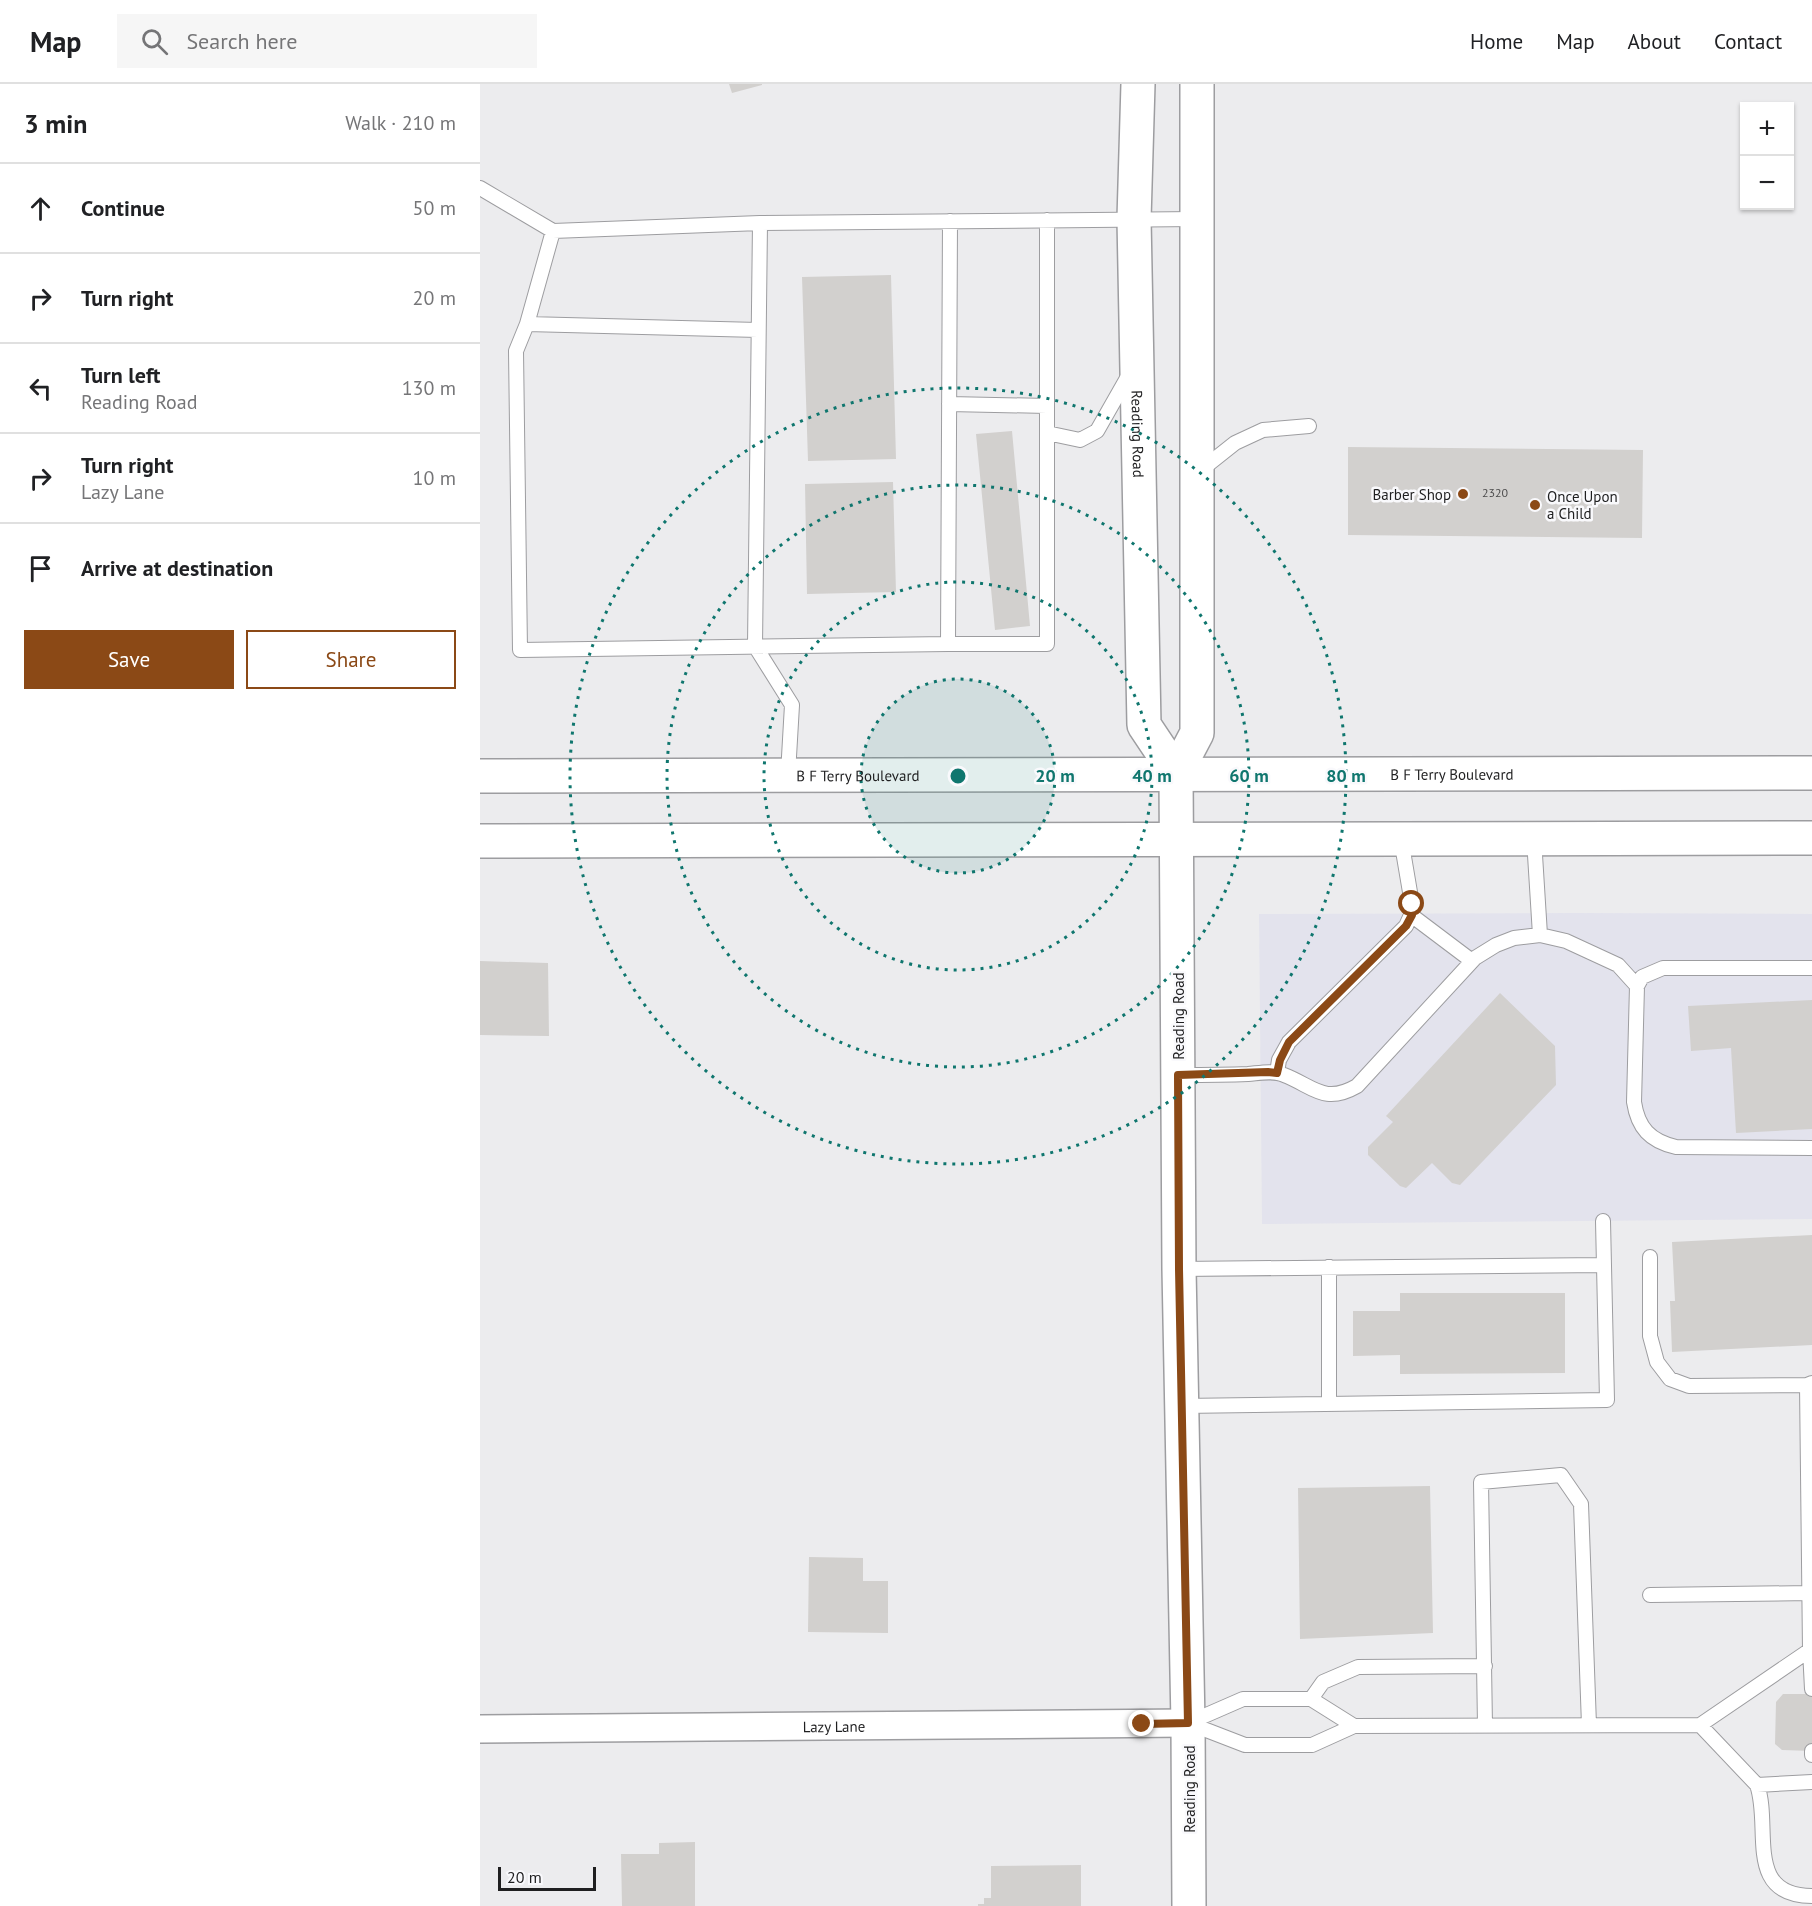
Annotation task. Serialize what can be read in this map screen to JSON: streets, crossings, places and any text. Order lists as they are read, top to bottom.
{
  "streets": {
    "main road": ["Reading Road", "B F Terry Boulevard"],
    "street": ["Lazy Lane"]
  },
  "crossings": [
    ["Reading Road", "B F Terry Boulevard"],
    ["Reading Road", "Lazy Lane"]
  ],
  "places": ["Barber Shop", "Once Upon a Child"],
  "house_numbers": ["2320"],
  "scale_bar": "20 m",
  "page": {
    "header": "Map",
    "search": "Search here",
    "nav": [
      "Home",
      "Map",
      "About",
      "Contact"
    ],
    "heading": ["3 min", "Walk · 210 m"],
    "map_buttons": ["+", "−"],
    "list": [
      ["Continue", "50 m"],
      ["Turn right", "20 m"],
      ["Turn left", "Reading Road", "130 m"],
      ["Turn right", "Lazy Lane", "10 m"],
      "Arrive at destination"
    ],
    "buttons": ["Save", "Share"],
    "scale": "20 m"
  },
  "rings": [
    "20 m",
    "40 m",
    "60 m",
    "80 m"
  ]
}
